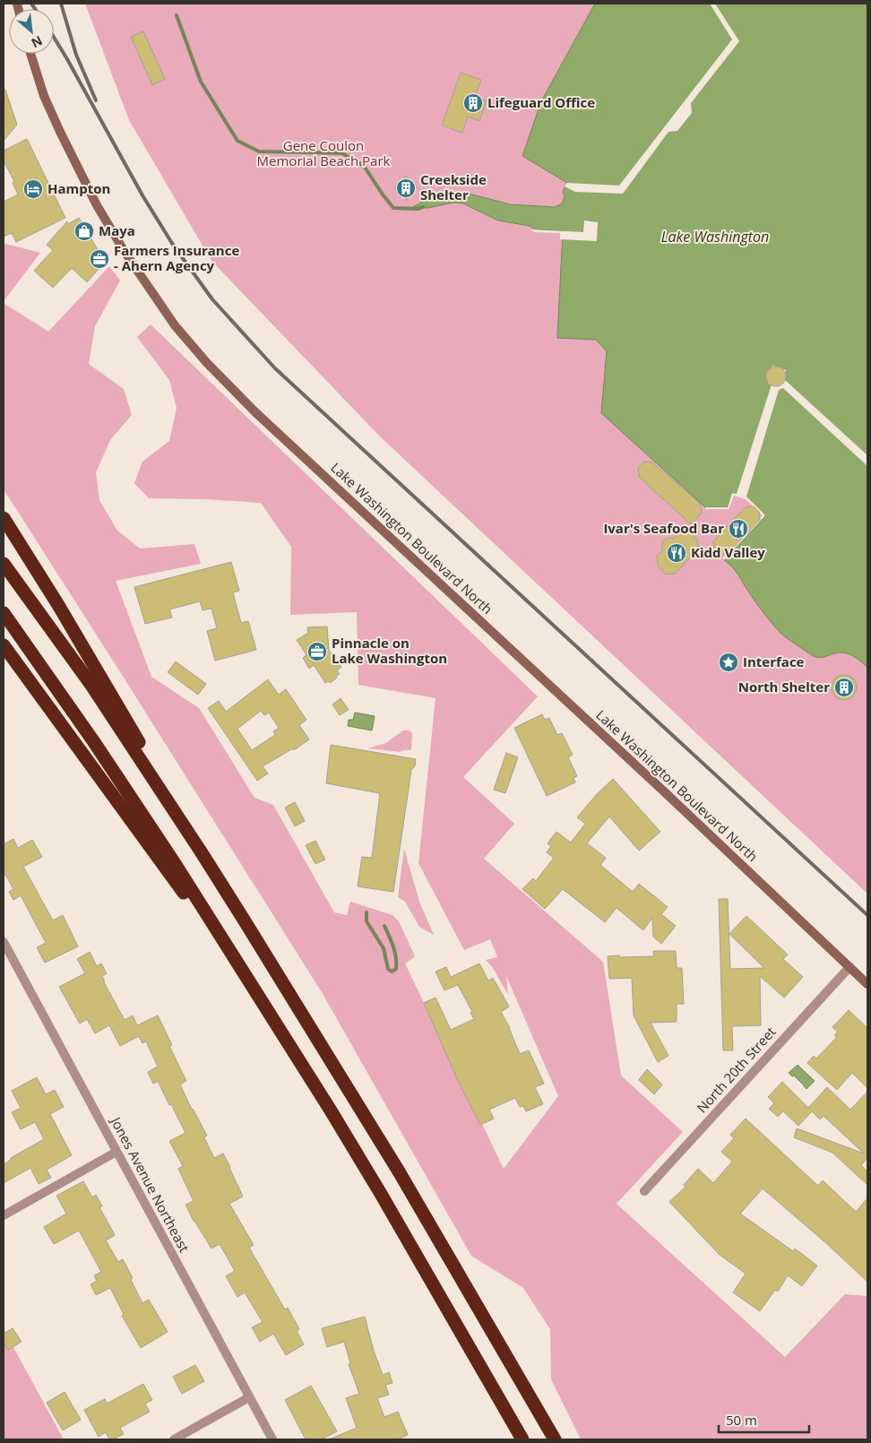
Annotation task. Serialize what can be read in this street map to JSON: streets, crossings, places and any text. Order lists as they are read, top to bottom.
{
  "streets": {
    "street": ["Lake Washington Boulevard North", "North 20th Street", "Jones Avenue Northeast"]
  },
  "crossings": [
    ["Lake Washington Boulevard North", "North 20th Street"]
  ],
  "water": ["Lake Washington"],
  "parks": ["Gene Coulon Memorial Beach Park"],
  "places": {
    "building": ["Lifeguard Office", "Creekside Shelter", "North Shelter"],
    "hotel": ["Hampton"],
    "shop": ["Maya"],
    "office": ["Farmers Insurance - Ahern Agency", "Pinnacle on Lake Washington"],
    "restaurant": ["Ivar's Seafood Bar", "Kidd Valley"],
    "place": ["Interface"]
  },
  "scale_bar": "50 m",
  "north": "bottom right"
}
